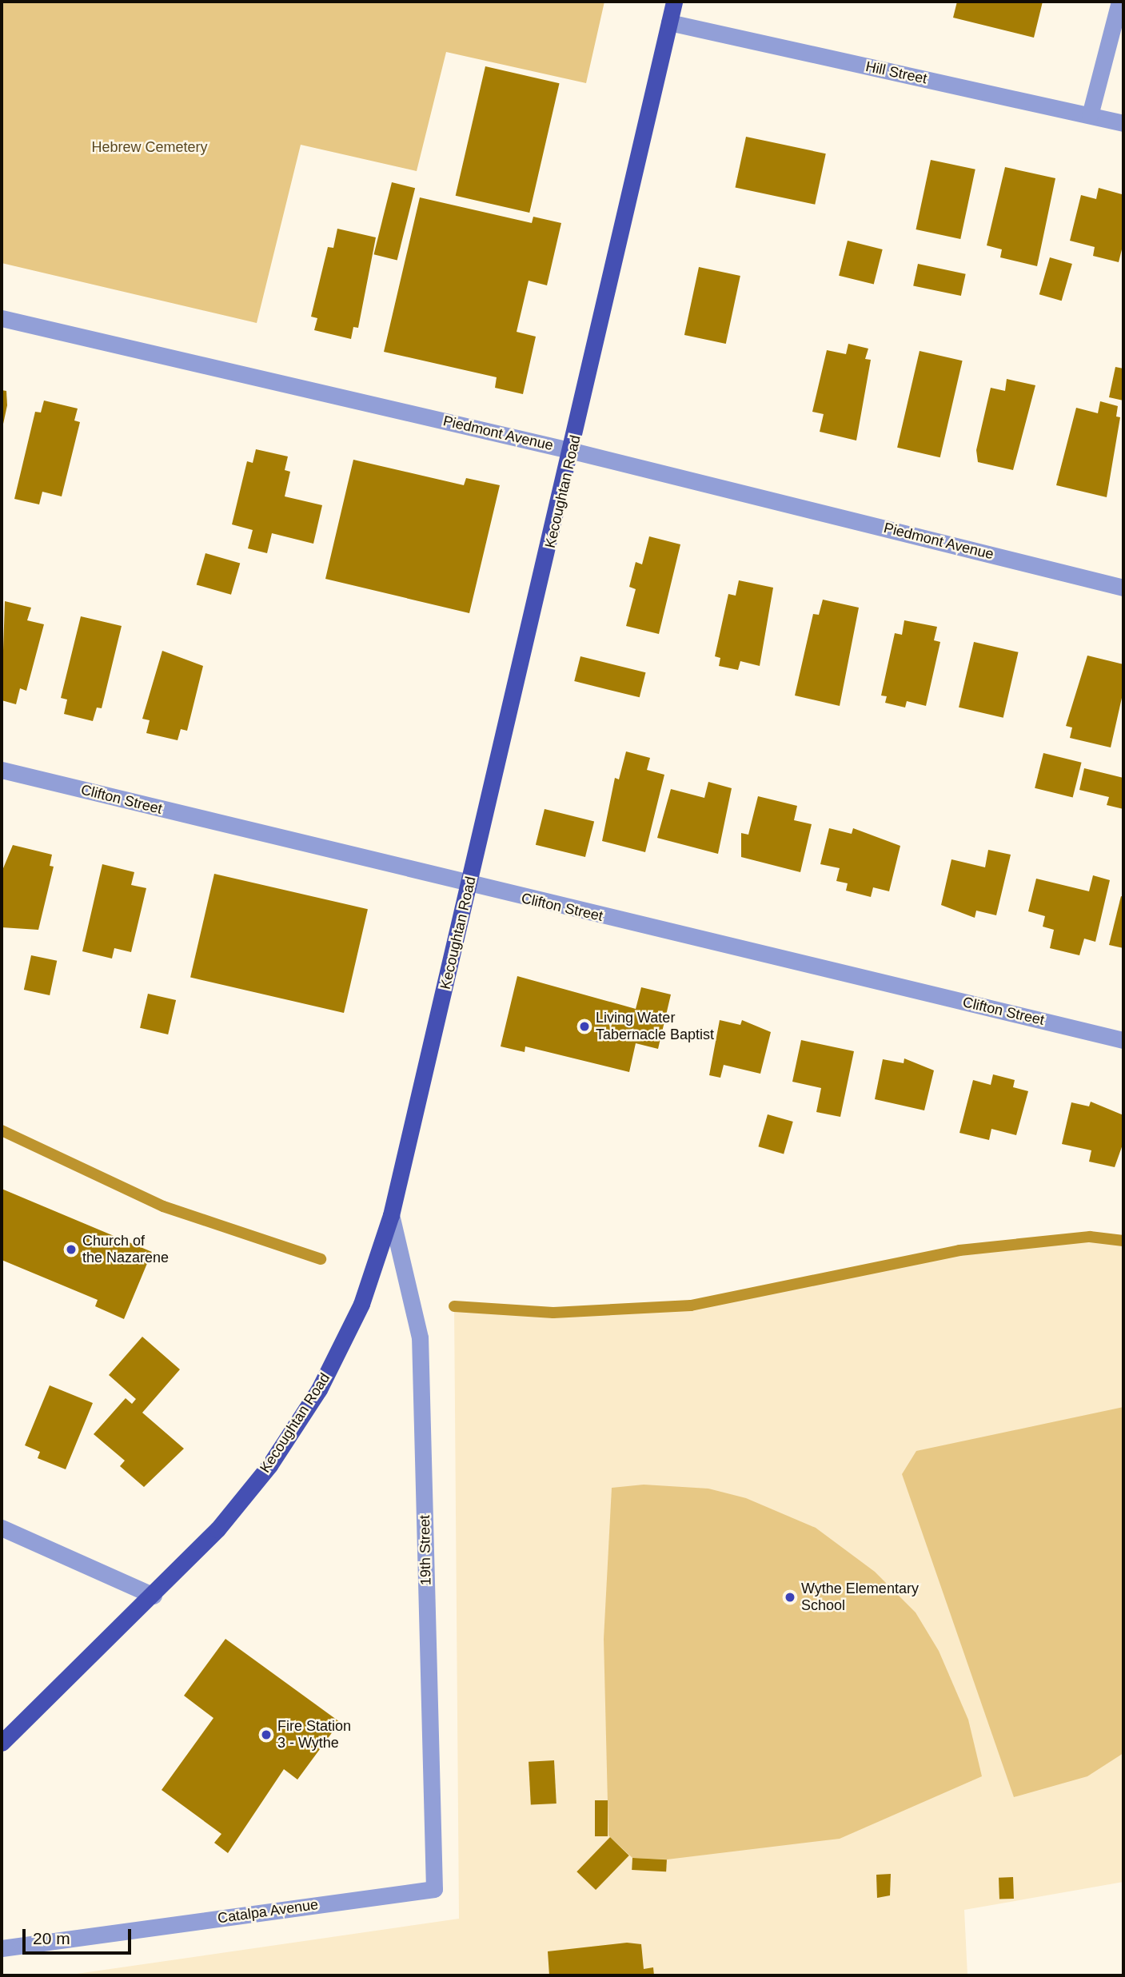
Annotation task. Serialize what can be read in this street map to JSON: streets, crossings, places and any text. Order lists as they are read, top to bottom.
{
  "streets": {
    "main road": ["Kecoughtan Road"],
    "street": [
      "Hill Street",
      "Piedmont Avenue",
      "Clifton Street",
      "19th Street",
      "Catalpa Avenue"
    ]
  },
  "crossings": [
    ["Hill Street", "Kecoughtan Road"],
    ["Piedmont Avenue", "Kecoughtan Road"],
    ["Kecoughtan Road", "Clifton Street"],
    ["Kecoughtan Road", "19th Street"],
    ["19th Street", "Catalpa Avenue"]
  ],
  "parks": ["Hebrew Cemetery"],
  "places": [
    "Living Water Tabernacle Baptist",
    "Church of the Nazarene",
    "Wythe Elementary School",
    "Fire Station 3 - Wythe"
  ],
  "scale_bar": "20 m"
}
